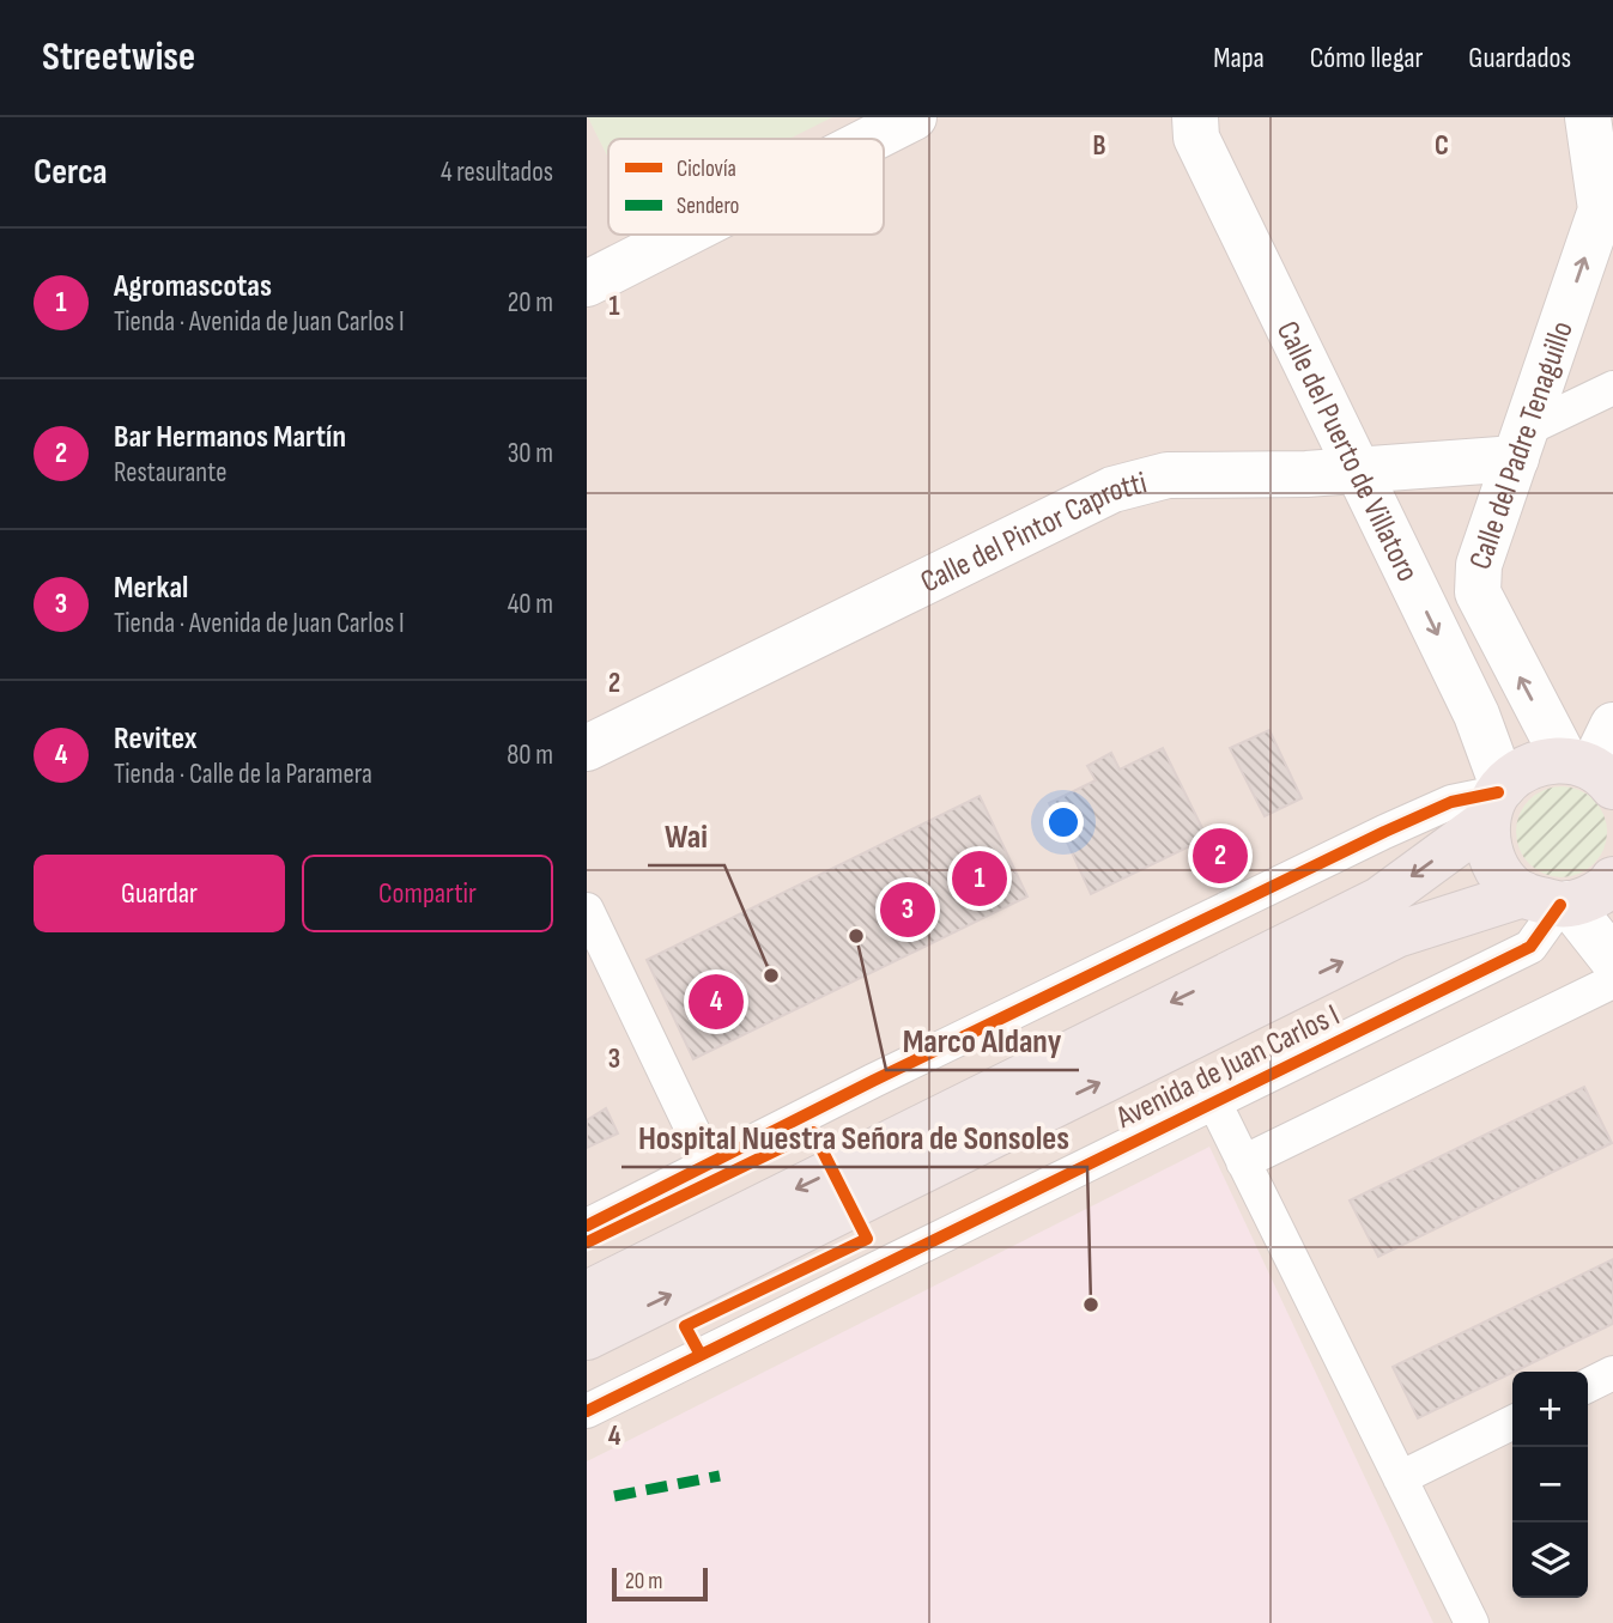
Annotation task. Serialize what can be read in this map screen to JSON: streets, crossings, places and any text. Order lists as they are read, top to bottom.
{
  "streets": {
    "highway": ["Avenida de Juan Carlos I"],
    "street": ["Calle del Padre Tenaguillo", "Calle del Puerto de Villatoro", "Calle del Pintor Caprotti"]
  },
  "crossings": [
    ["Calle del Padre Tenaguillo", "Calle del Pintor Caprotti"],
    ["Calle del Puerto de Villatoro", "Calle del Pintor Caprotti"]
  ],
  "one_way": ["Calle del Padre Tenaguillo", "Calle del Puerto de Villatoro"],
  "places": ["Marco Aldany", "Wai", "Hospital Nuestra Señora de Sonsoles"],
  "legend": ["Ciclovía", "Sendero"],
  "scale_bar": "20 m",
  "page": {
    "header": "Streetwise",
    "nav": ["Mapa", "Cómo llegar", "Guardados"],
    "heading": ["Cerca", "4 resultados"],
    "list": [
      {
        "mark": "1",
        "name": "Agromascotas",
        "note": "Tienda · Avenida de Juan Carlos I",
        "value": "20 m"
      },
      {
        "mark": "2",
        "name": "Bar Hermanos Martín",
        "note": "Restaurante",
        "value": "30 m"
      },
      {
        "mark": "3",
        "name": "Merkal",
        "note": "Tienda · Avenida de Juan Carlos I",
        "value": "40 m"
      },
      {
        "mark": "4",
        "name": "Revitex",
        "note": "Tienda · Calle de la Paramera",
        "value": "80 m"
      }
    ],
    "pins": [
      "2",
      "1",
      "3",
      "4"
    ],
    "buttons": ["Guardar", "Compartir"],
    "map_buttons": ["+", "−"],
    "scale": "20 m"
  },
  "grid": {
    "columns": ["B", "C"],
    "rows": [
      "1",
      "2",
      "3",
      "4"
    ]
  }
}
